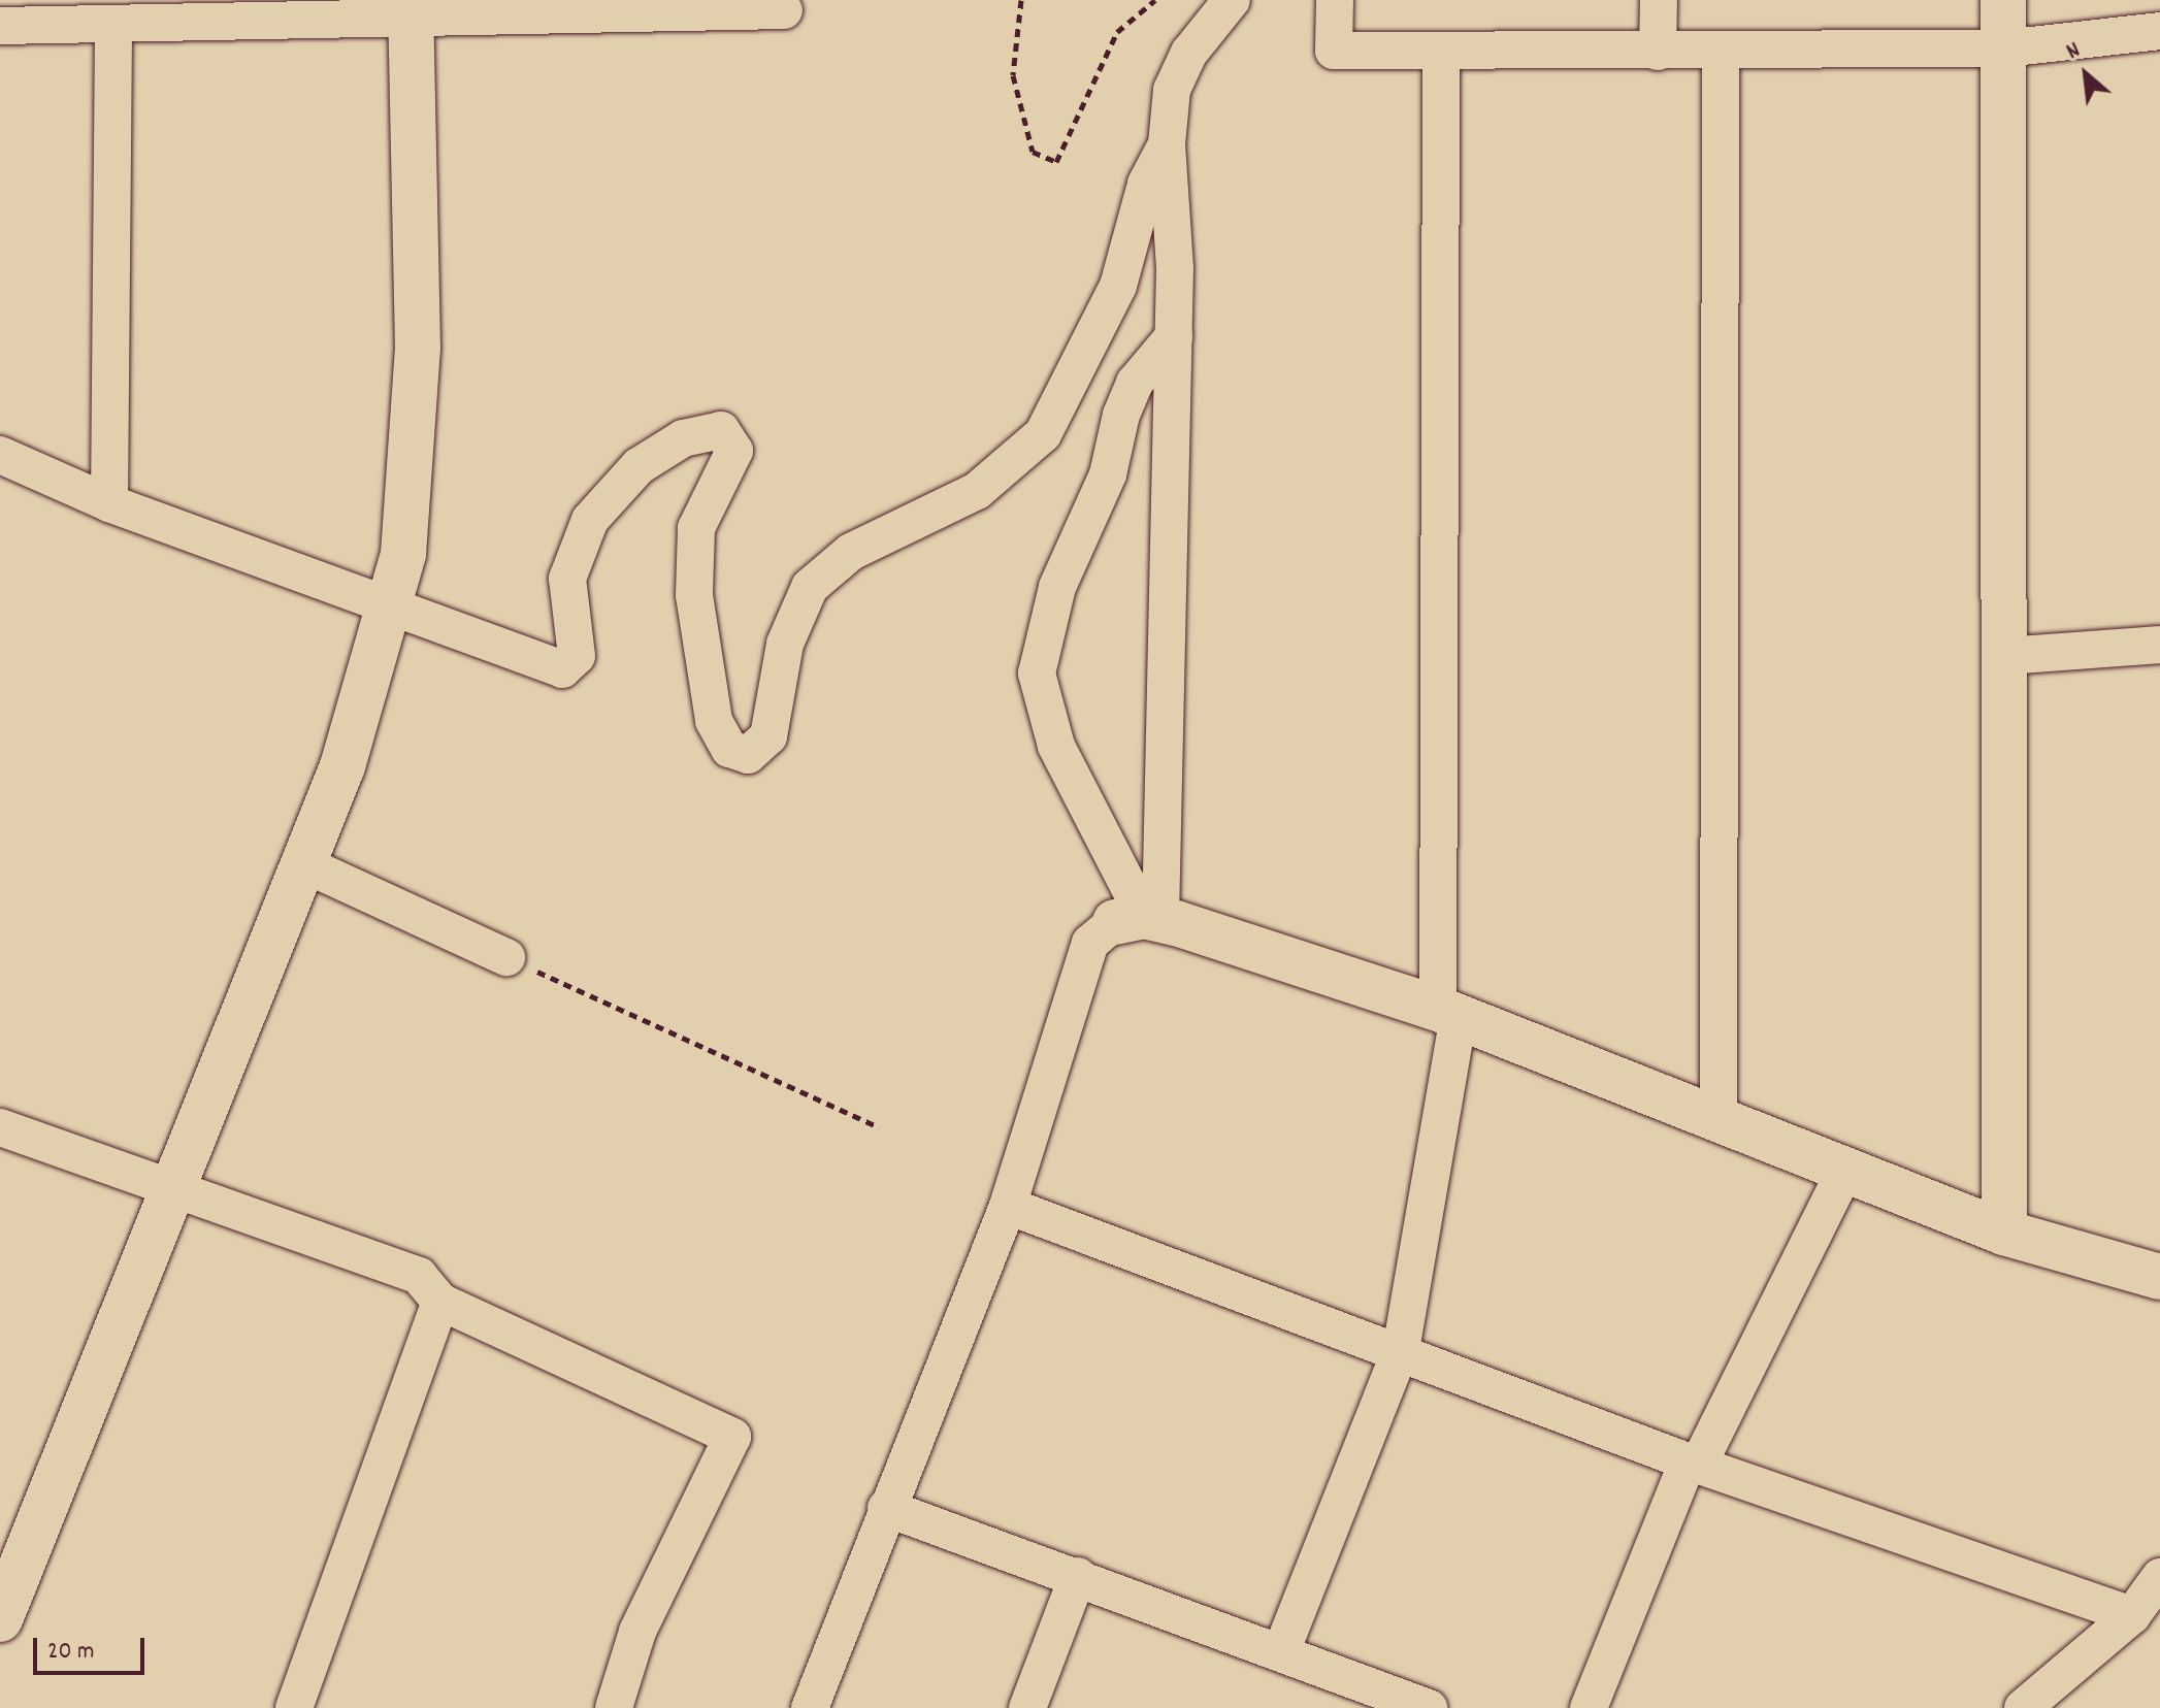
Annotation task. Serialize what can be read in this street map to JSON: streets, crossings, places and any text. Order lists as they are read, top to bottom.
{
  "scale_bar": "20 m",
  "north": "top left"
}
